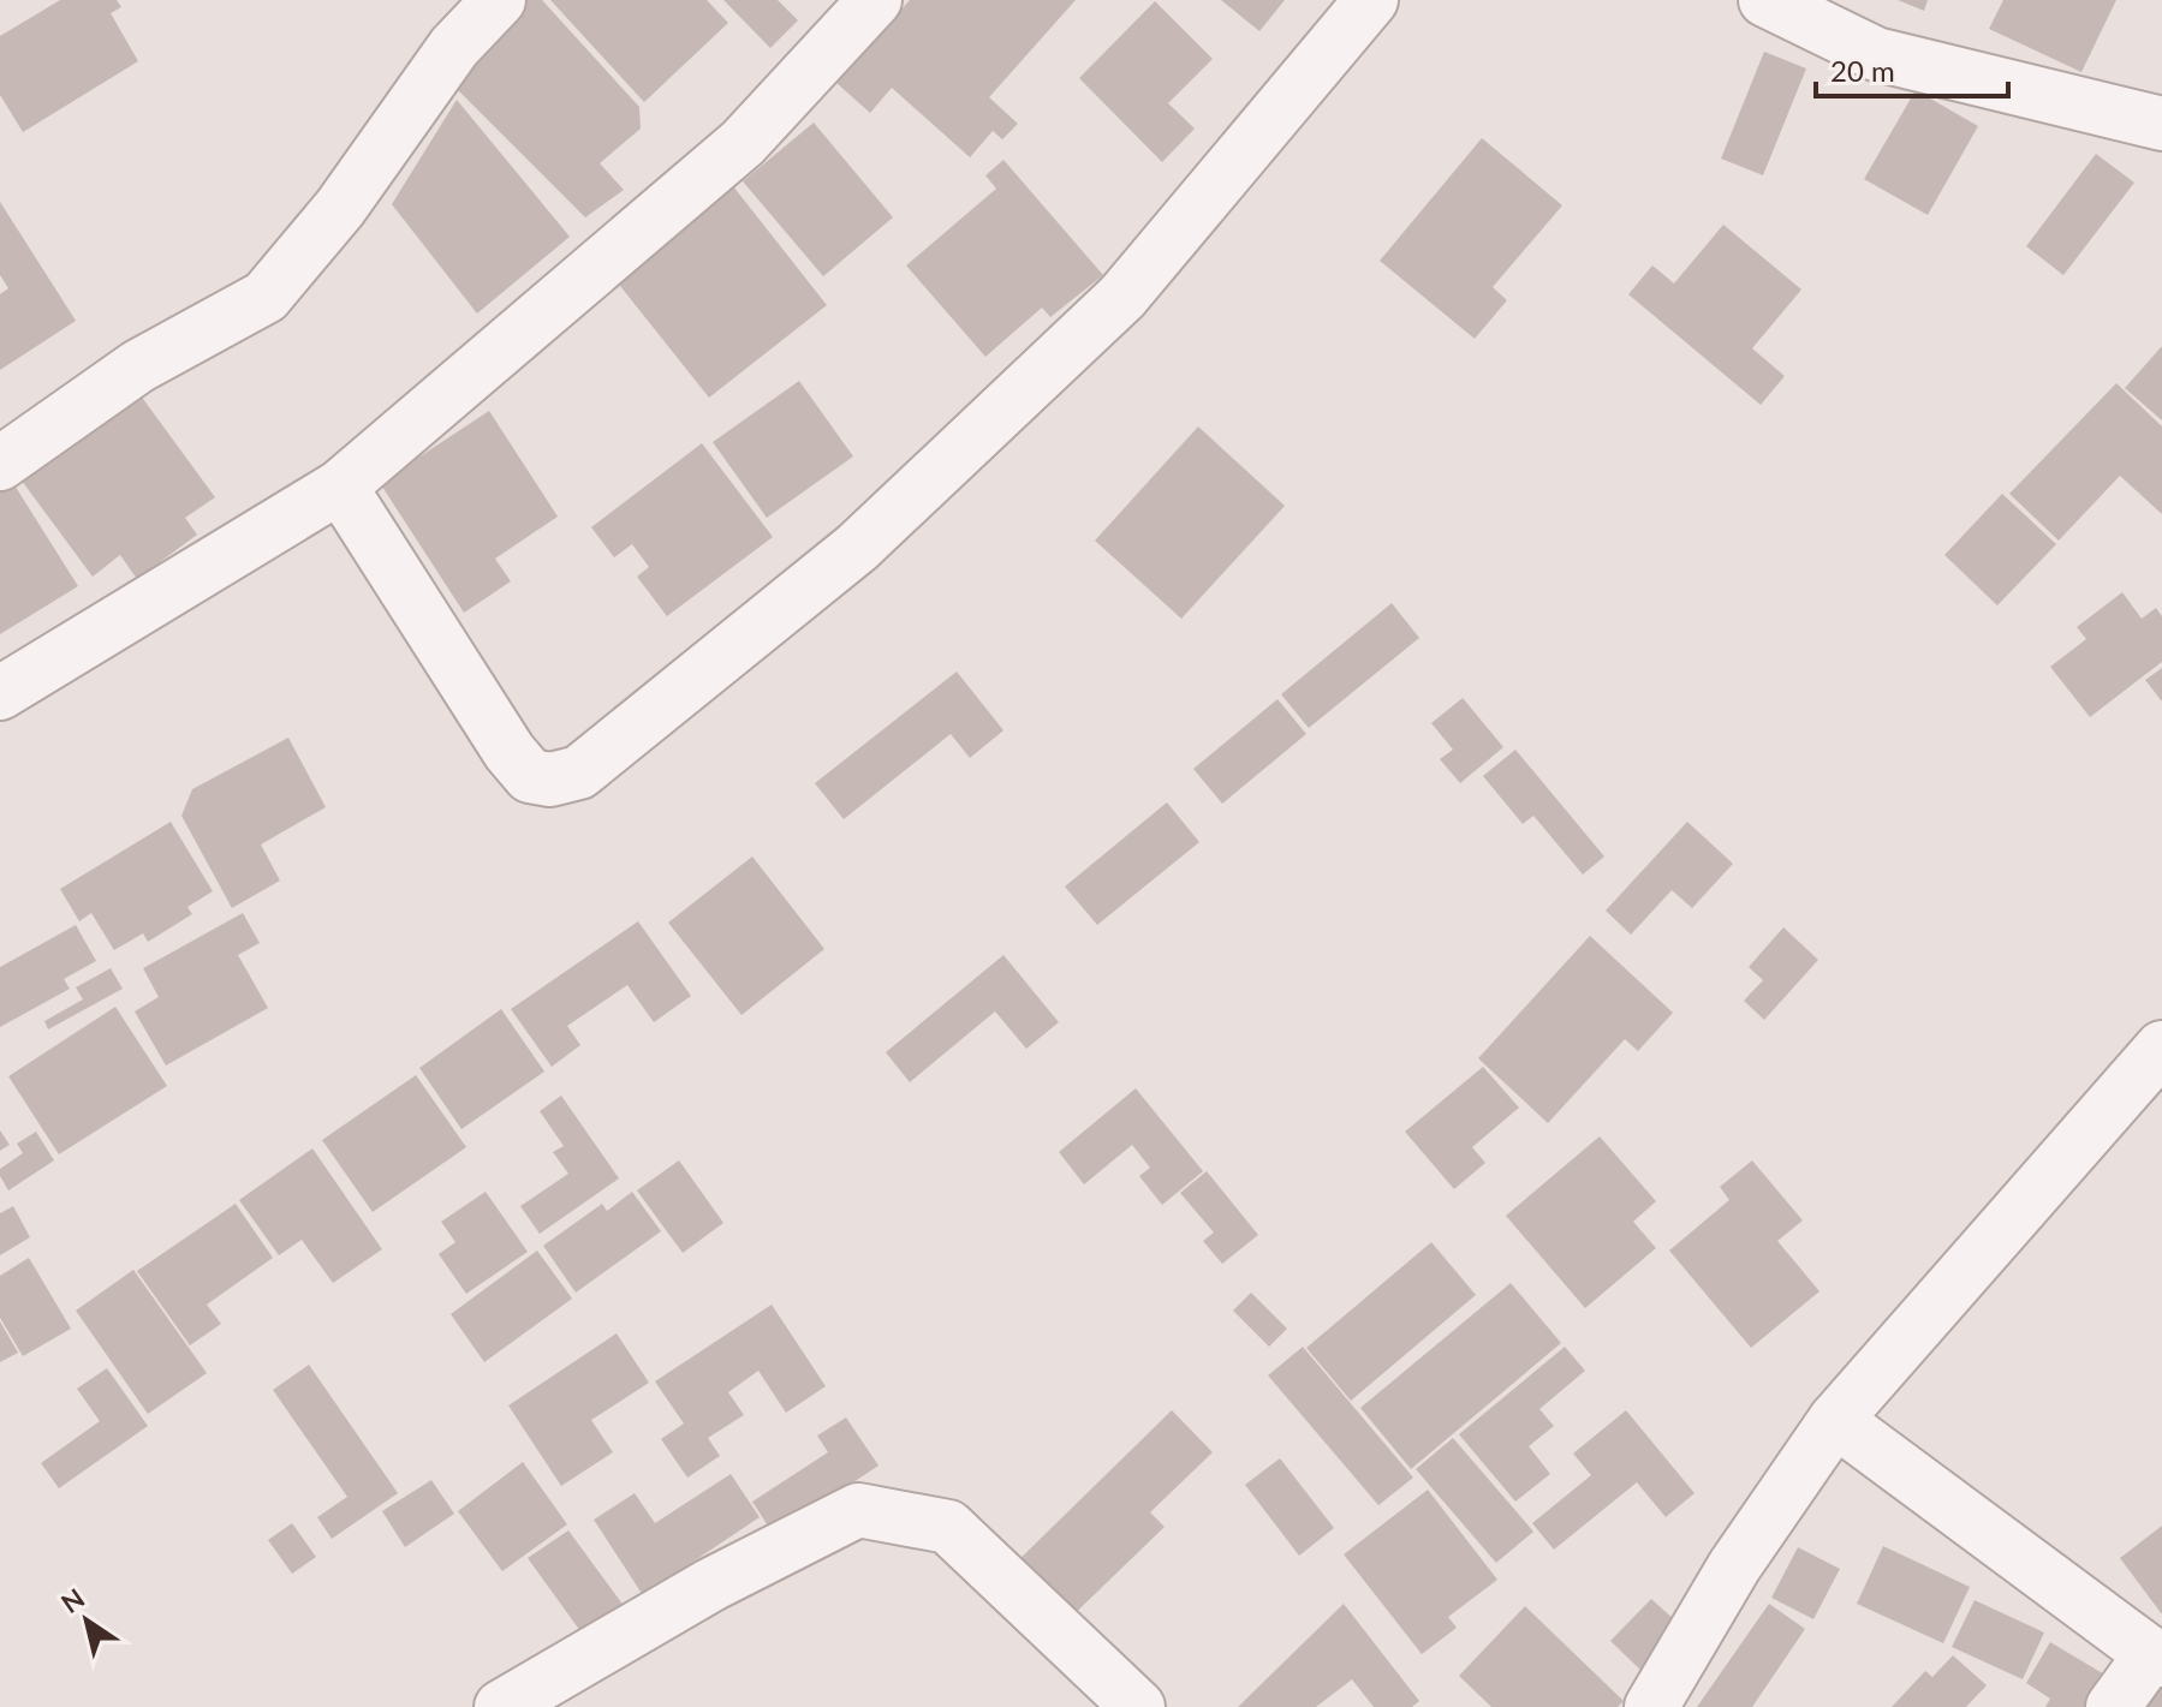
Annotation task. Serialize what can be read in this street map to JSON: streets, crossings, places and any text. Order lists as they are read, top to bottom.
{
  "scale_bar": "20 m",
  "north": "top left"
}
